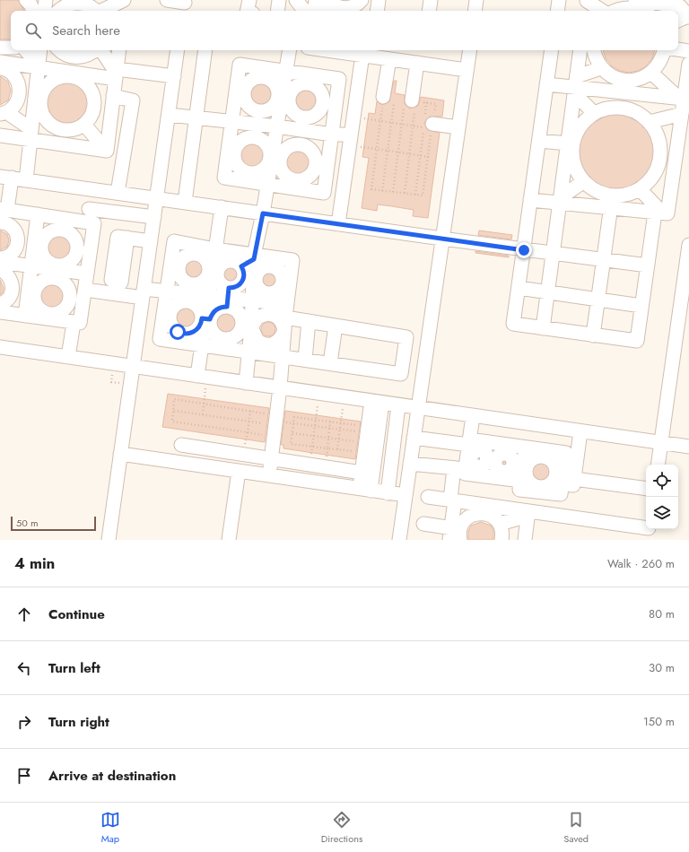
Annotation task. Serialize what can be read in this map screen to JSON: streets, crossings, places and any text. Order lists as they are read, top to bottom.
{
  "scale_bar": "50 m",
  "page": {
    "search": "Search here",
    "scale": "50 m",
    "heading": ["4 min", "Walk · 260 m"],
    "list": [
      ["Continue", "80 m"],
      ["Turn left", "30 m"],
      ["Turn right", "150 m"],
      "Arrive at destination"
    ],
    "nav": ["Map", "Directions", "Saved"]
  }
}
